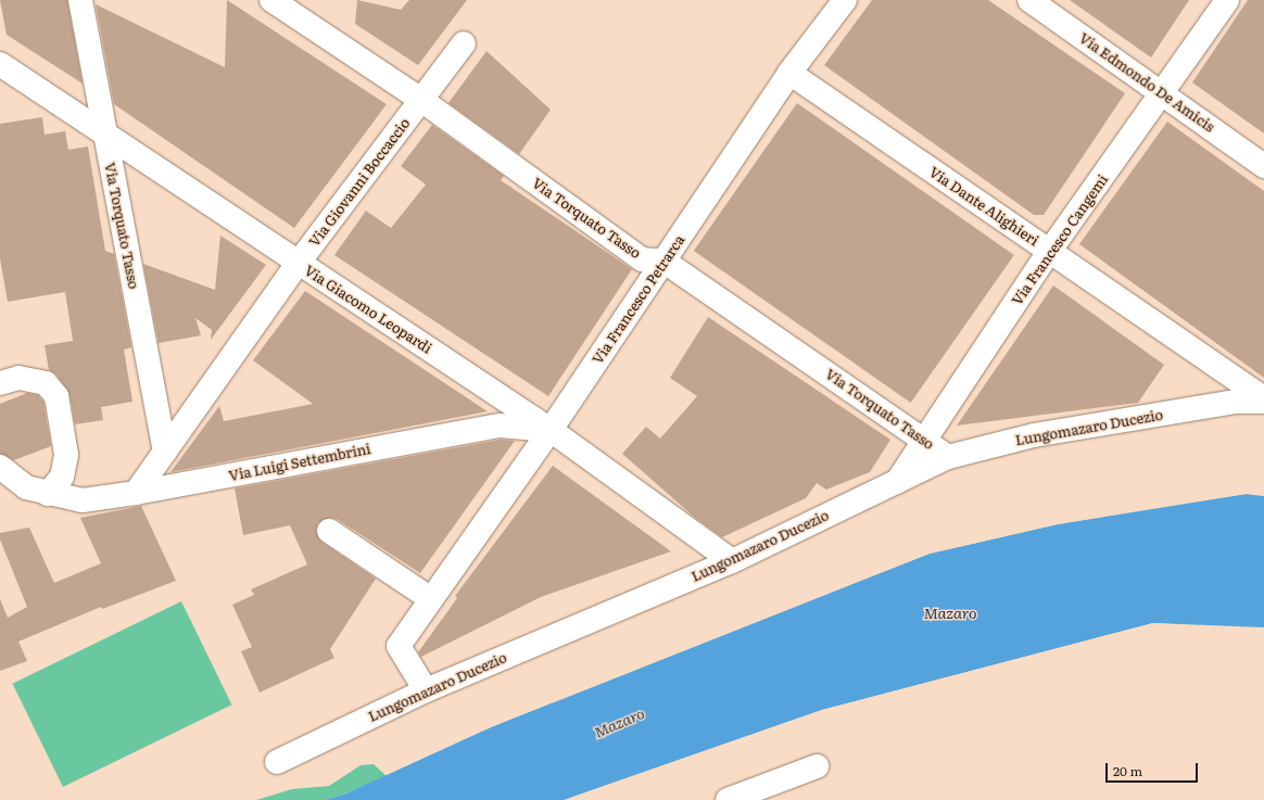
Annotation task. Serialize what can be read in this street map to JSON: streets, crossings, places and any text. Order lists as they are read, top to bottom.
{
  "streets": {
    "street": [
      "Via Edmondo De Amicis",
      "Via Giovanni Boccaccio",
      "Via Dante Alighieri",
      "Via Torquato Tasso",
      "Via Francesco Cangemi",
      "Via Francesco Petrarca",
      "Via Giacomo Leopardi",
      "Lungomazaro Ducezio",
      "Via Luigi Settembrini"
    ]
  },
  "crossings": [
    ["Via Edmondo De Amicis", "Via Francesco Cangemi"],
    ["Via Giovanni Boccaccio", "Via Torquato Tasso"],
    ["Via Giovanni Boccaccio", "Via Giacomo Leopardi"],
    ["Via Giovanni Boccaccio", "Via Luigi Settembrini"],
    ["Via Dante Alighieri", "Via Francesco Cangemi"],
    ["Via Dante Alighieri", "Via Francesco Petrarca"],
    ["Via Dante Alighieri", "Lungomazaro Ducezio"],
    ["Via Torquato Tasso", "Via Francesco Cangemi"],
    ["Via Torquato Tasso", "Via Francesco Petrarca"],
    ["Via Torquato Tasso", "Via Giacomo Leopardi"],
    ["Via Torquato Tasso", "Lungomazaro Ducezio"],
    ["Via Francesco Cangemi", "Lungomazaro Ducezio"],
    ["Via Francesco Petrarca", "Via Giacomo Leopardi"],
    ["Via Francesco Petrarca", "Lungomazaro Ducezio"],
    ["Via Francesco Petrarca", "Via Luigi Settembrini"],
    ["Via Giacomo Leopardi", "Lungomazaro Ducezio"],
    ["Via Giacomo Leopardi", "Via Luigi Settembrini"]
  ],
  "water": ["Mazaro"],
  "scale_bar": "20 m"
}
